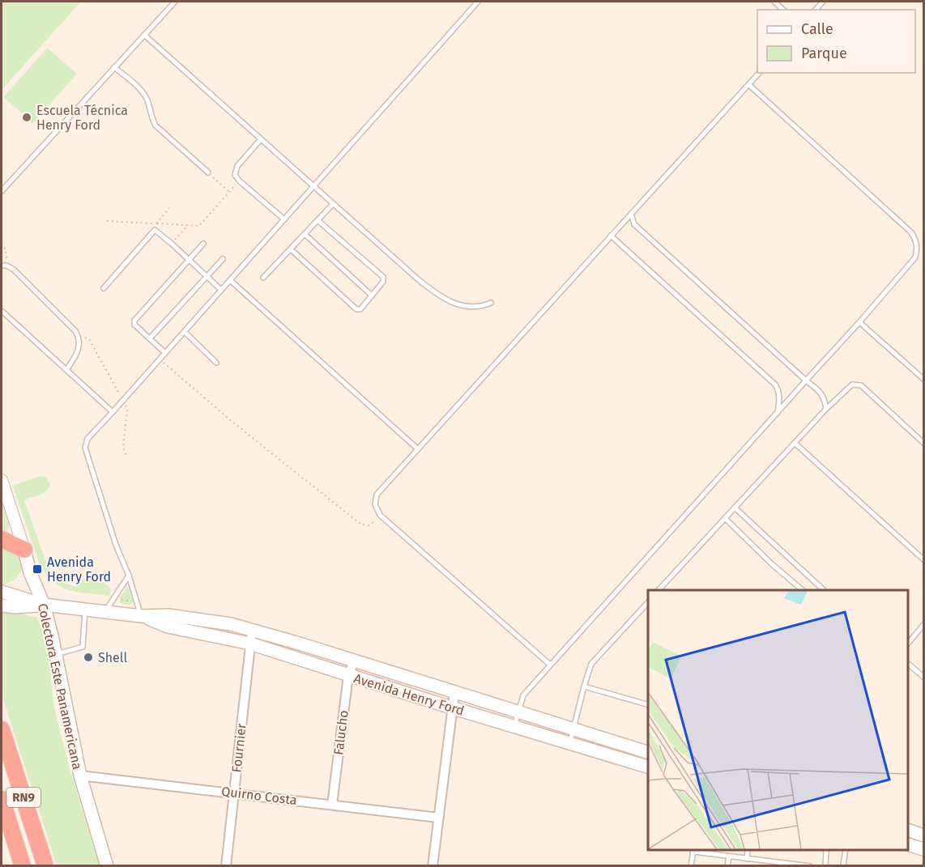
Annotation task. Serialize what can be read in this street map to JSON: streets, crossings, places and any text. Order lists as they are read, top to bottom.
{
  "streets": {
    "highway": ["RN9"],
    "main road": ["Colectora Este Panamericana", "Avenida Henry Ford"],
    "street": ["Falucho", "Fournier", "Quirno Costa"]
  },
  "crossings": [
    ["Colectora Este Panamericana", "Avenida Henry Ford"],
    ["Colectora Este Panamericana", "Quirno Costa"],
    ["Avenida Henry Ford", "Falucho"],
    ["Avenida Henry Ford", "Fournier"],
    ["Falucho", "Quirno Costa"],
    ["Fournier", "Quirno Costa"]
  ],
  "places": {
    "other": ["Escuela Técnica Henry Ford", "Shell"],
    "transit": ["Avenida Henry Ford"]
  },
  "legend": ["Calle", "Parque"]
}
